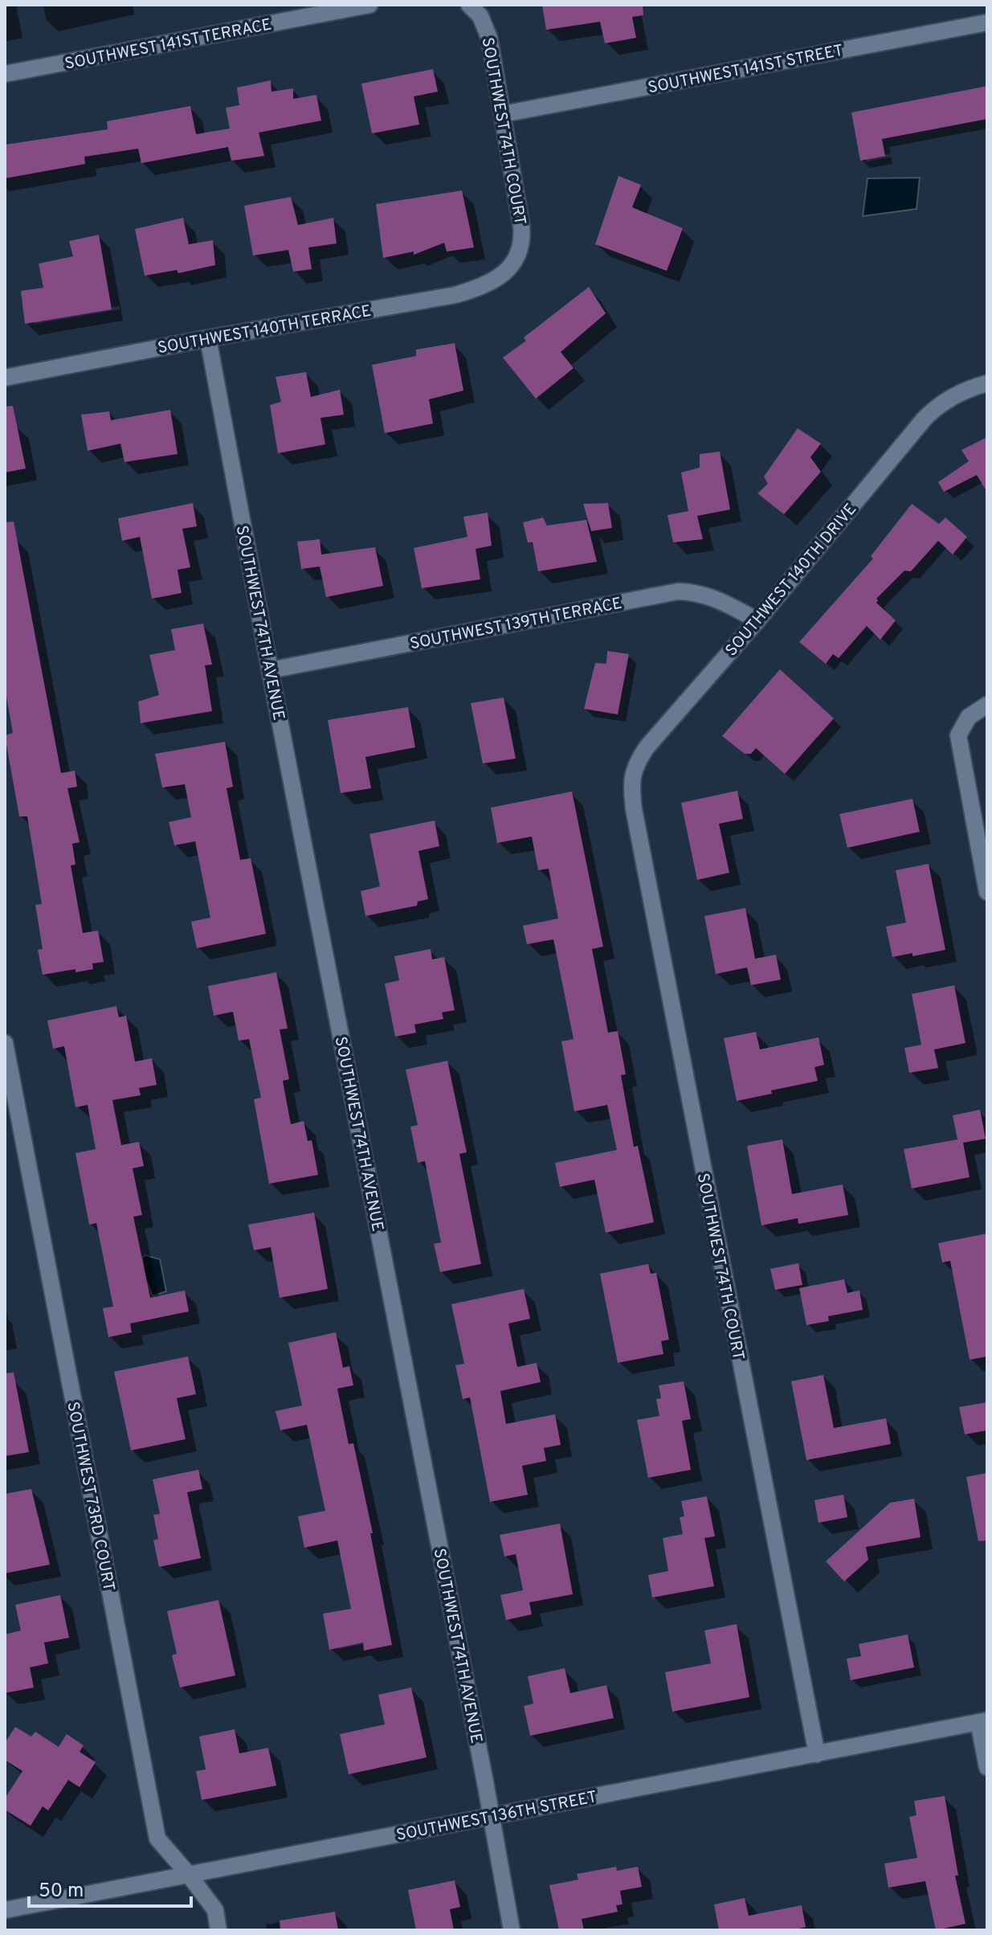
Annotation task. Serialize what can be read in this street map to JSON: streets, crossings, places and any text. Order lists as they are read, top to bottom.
{
  "streets": {
    "street": [
      "SOUTHWEST 141ST TERRACE",
      "SOUTHWEST 141ST STREET",
      "SOUTHWEST 74TH COURT",
      "SOUTHWEST 140TH TERRACE",
      "SOUTHWEST 140TH DRIVE",
      "SOUTHWEST 74TH AVENUE",
      "SOUTHWEST 139TH TERRACE",
      "SOUTHWEST 73RD COURT",
      "SOUTHWEST 136TH STREET"
    ]
  },
  "crossings": [
    ["SOUTHWEST 141ST STREET", "SOUTHWEST 74TH COURT"],
    ["SOUTHWEST 74TH COURT", "SOUTHWEST 140TH TERRACE"],
    ["SOUTHWEST 74TH COURT", "SOUTHWEST 140TH DRIVE"],
    ["SOUTHWEST 74TH COURT", "SOUTHWEST 136TH STREET"],
    ["SOUTHWEST 140TH TERRACE", "SOUTHWEST 74TH AVENUE"],
    ["SOUTHWEST 140TH DRIVE", "SOUTHWEST 139TH TERRACE"],
    ["SOUTHWEST 74TH AVENUE", "SOUTHWEST 139TH TERRACE"],
    ["SOUTHWEST 74TH AVENUE", "SOUTHWEST 136TH STREET"],
    ["SOUTHWEST 73RD COURT", "SOUTHWEST 136TH STREET"]
  ],
  "scale_bar": "50 m"
}
